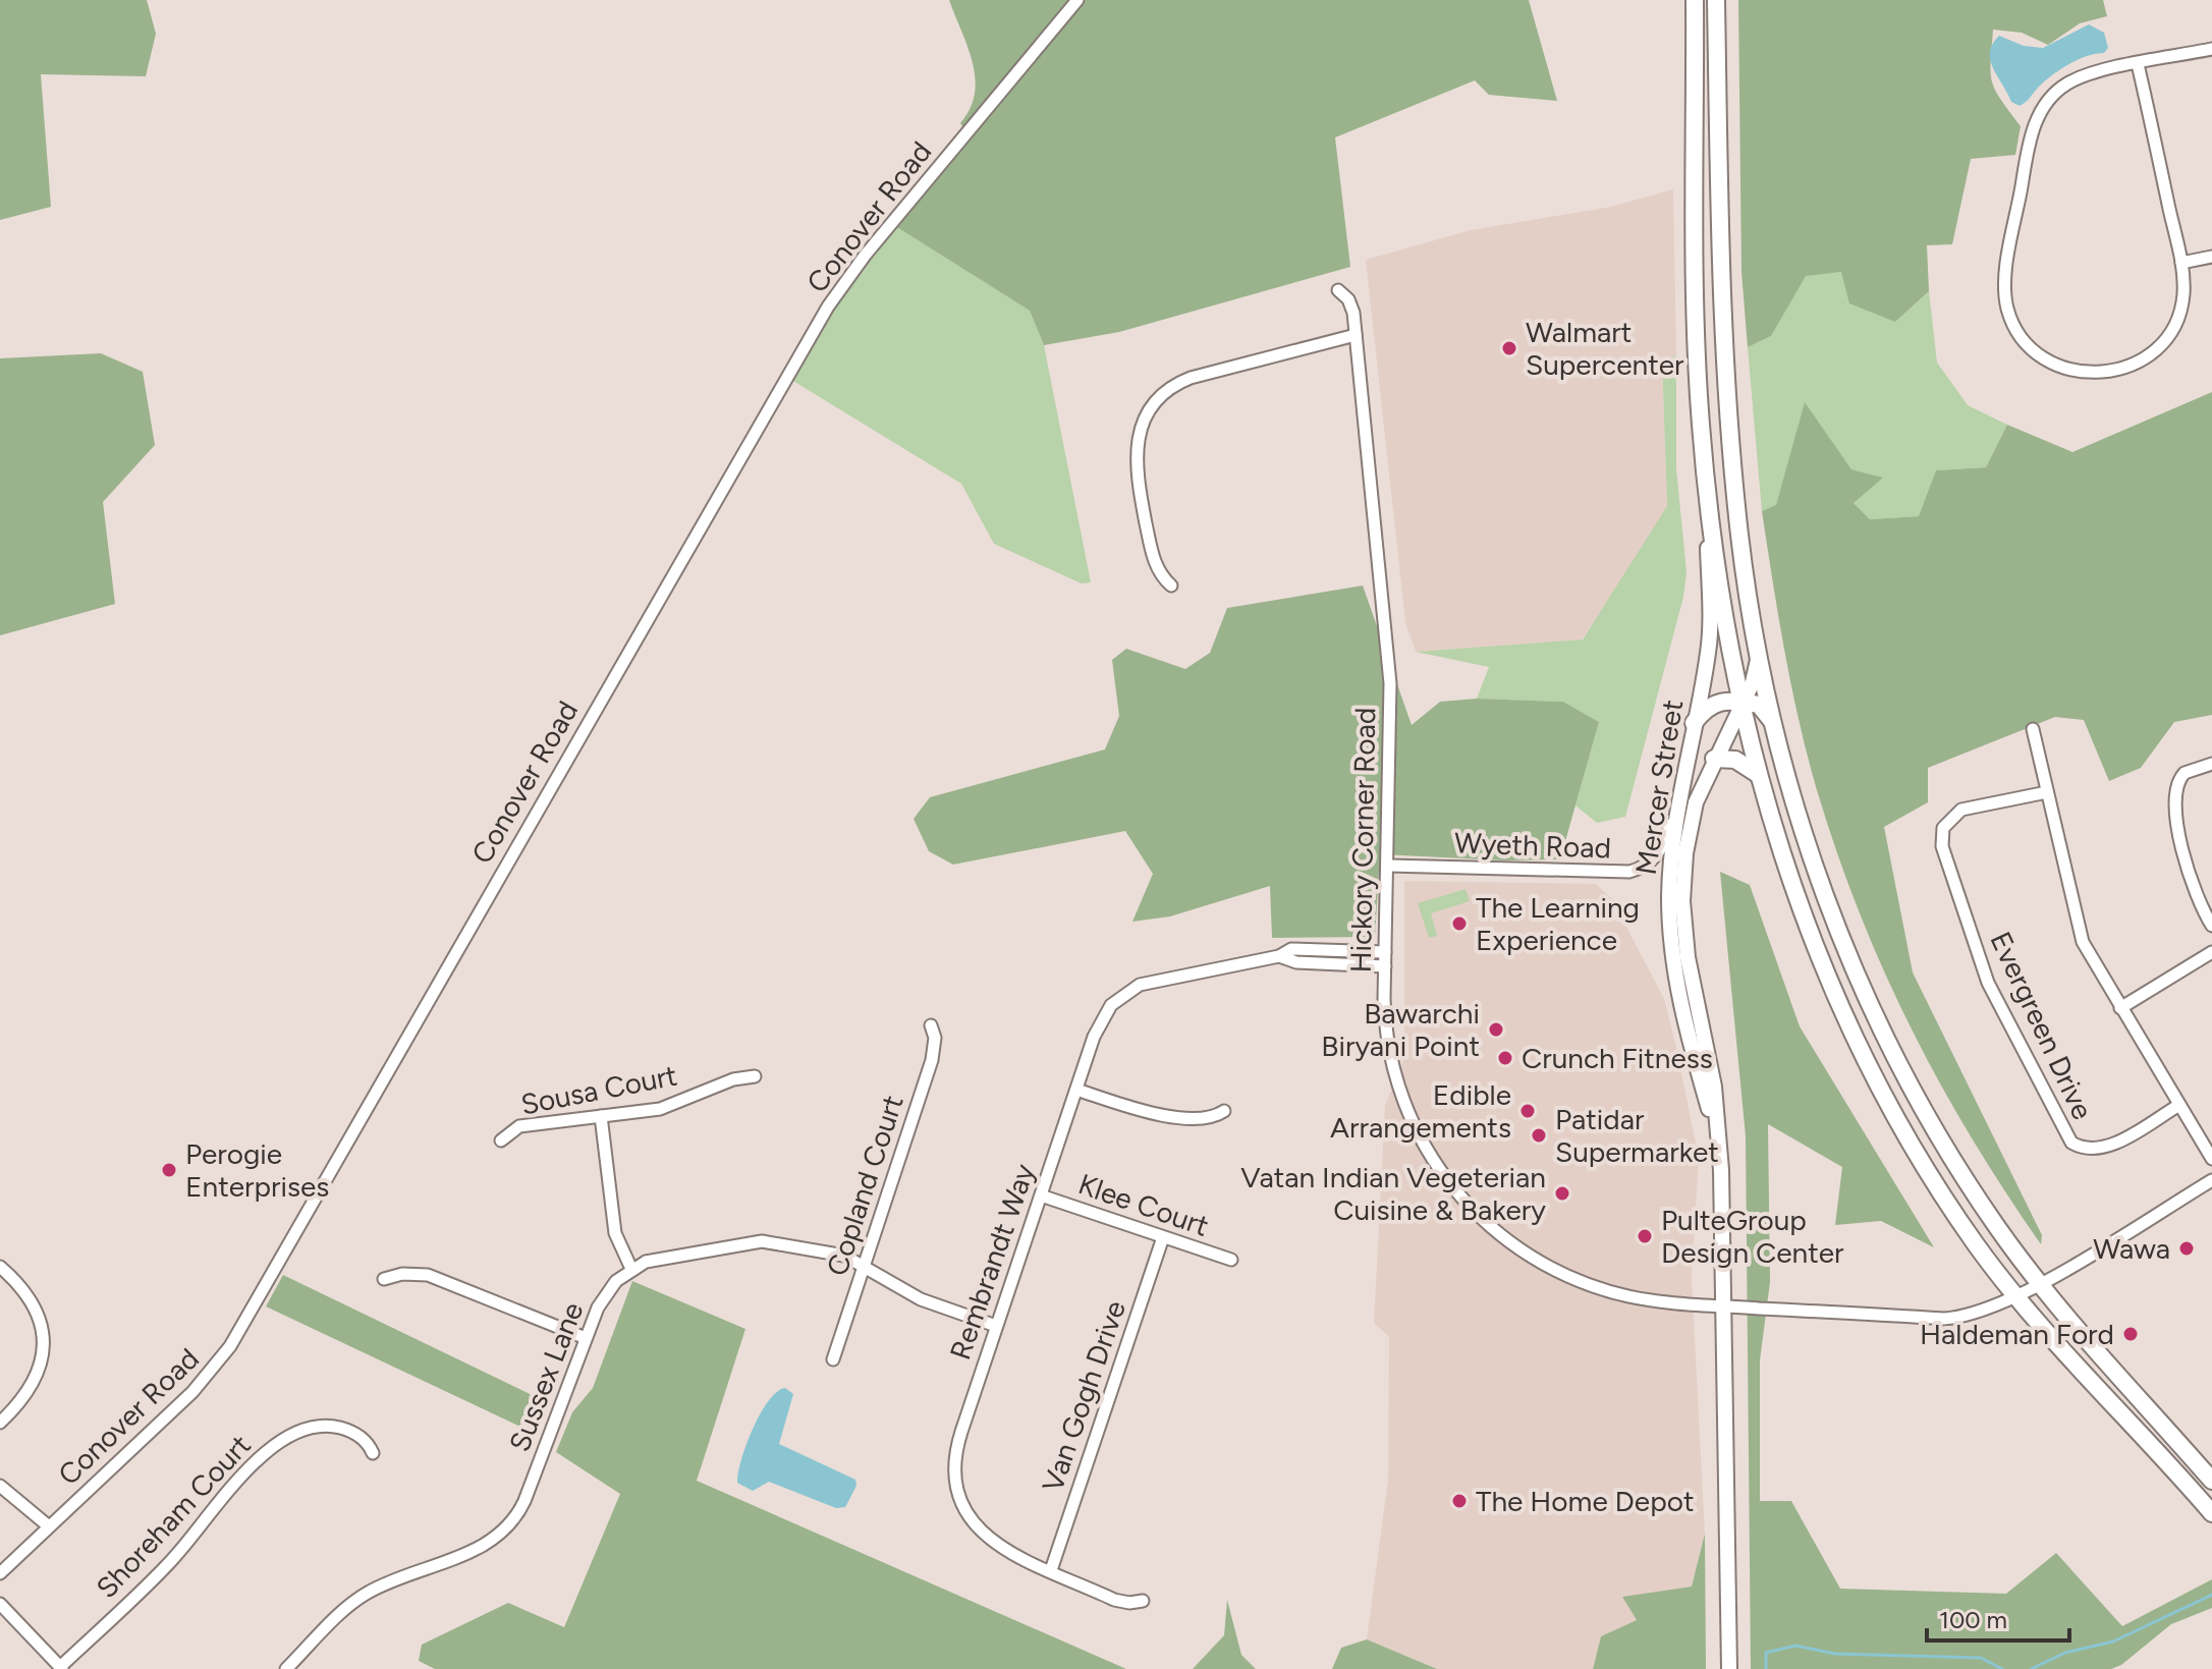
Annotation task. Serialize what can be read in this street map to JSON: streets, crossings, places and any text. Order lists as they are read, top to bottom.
{
  "streets": {
    "main road": ["Mercer Street"],
    "street": [
      "Conover Road",
      "Hickory Corner Road",
      "Wyeth Road",
      "Evergreen Drive",
      "Sousa Court",
      "Copland Court",
      "Klee Court",
      "Rembrandt Way",
      "Sussex Lane",
      "Van Gogh Drive",
      "Shoreham Court"
    ]
  },
  "crossings": [
    ["Mercer Street", "Hickory Corner Road"],
    ["Mercer Street", "Wyeth Road"],
    ["Hickory Corner Road", "Wyeth Road"],
    ["Hickory Corner Road", "Rembrandt Way"],
    ["Copland Court", "Sussex Lane"],
    ["Klee Court", "Rembrandt Way"],
    ["Klee Court", "Van Gogh Drive"],
    ["Rembrandt Way", "Sussex Lane"],
    ["Rembrandt Way", "Van Gogh Drive"]
  ],
  "places": [
    "Walmart Supercenter",
    "The Learning Experience",
    "Bawarchi Biryani Point",
    "Crunch Fitness",
    "Edible Arrangements",
    "Patidar Supermarket",
    "Perogie Enterprises",
    "Vatan Indian Vegeterian Cuisine & Bakery",
    "PulteGroup Design Center",
    "Wawa",
    "Haldeman Ford",
    "The Home Depot"
  ],
  "scale_bar": "100 m"
}
